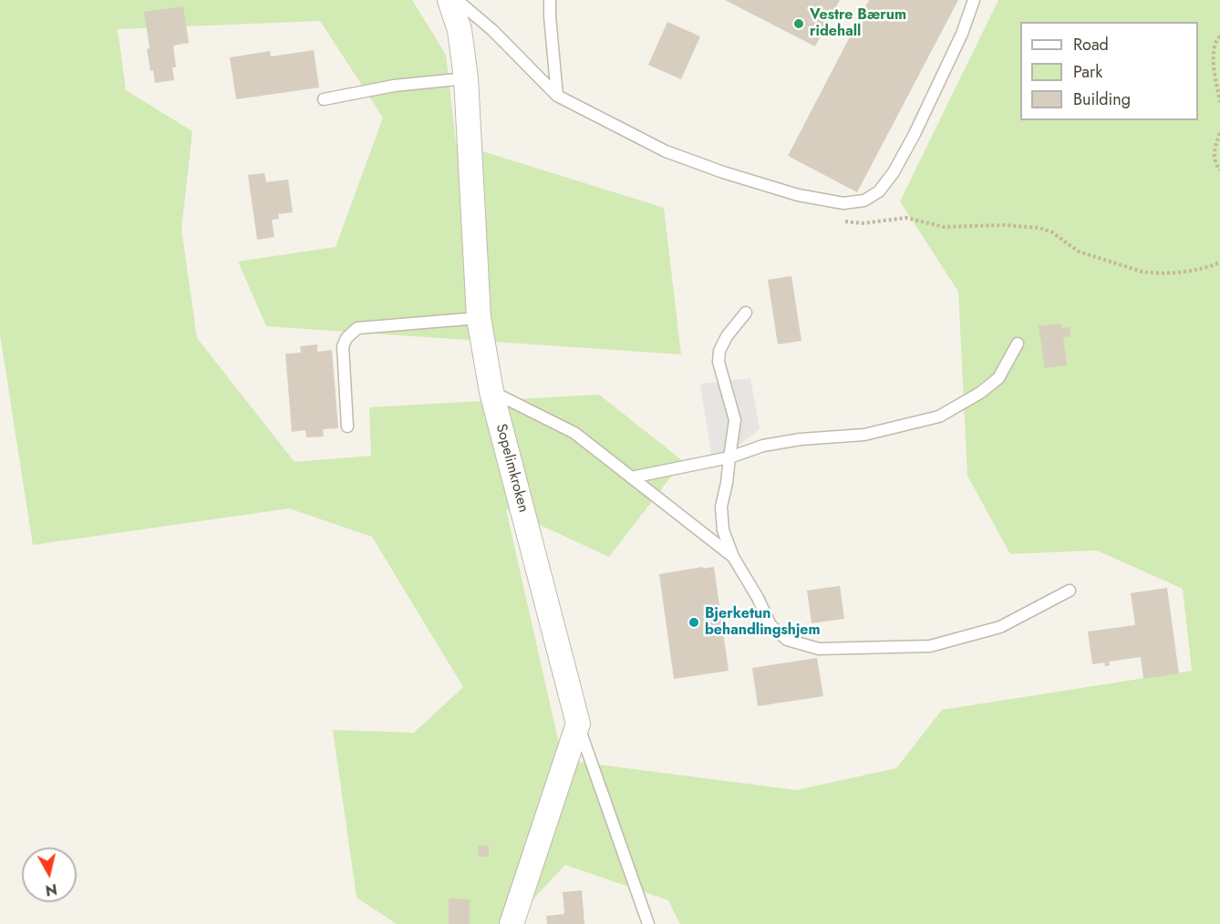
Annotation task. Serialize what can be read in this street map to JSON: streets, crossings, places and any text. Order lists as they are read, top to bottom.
{
  "streets": {
    "street": ["Sopelimkroken"]
  },
  "places": ["Vestre Bærum ridehall", "Bjerketun behandlingshjem"],
  "legend": ["Road", "Park", "Building"],
  "north": "bottom"
}
